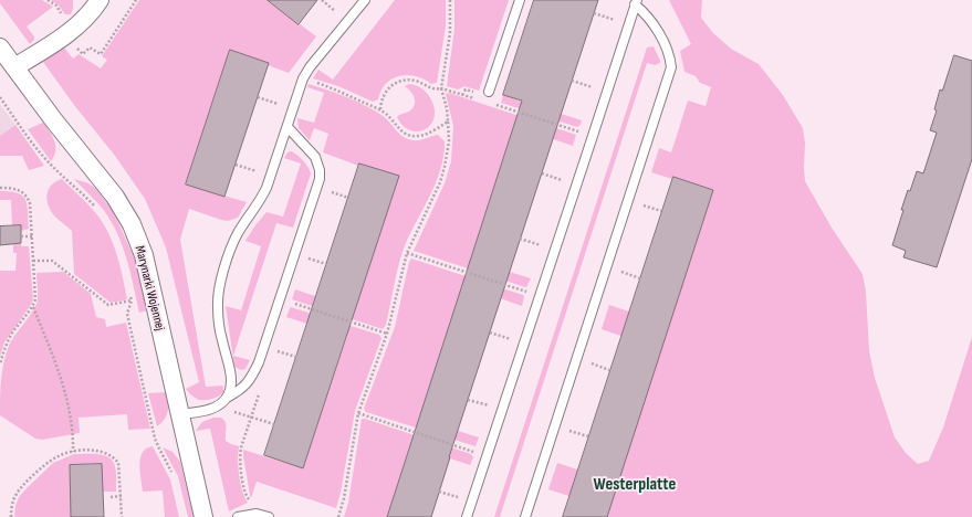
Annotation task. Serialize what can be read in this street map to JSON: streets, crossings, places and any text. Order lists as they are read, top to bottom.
{
  "streets": {
    "street": ["Marynarki Wojennej"]
  },
  "districts": ["Westerplatte"]
}
